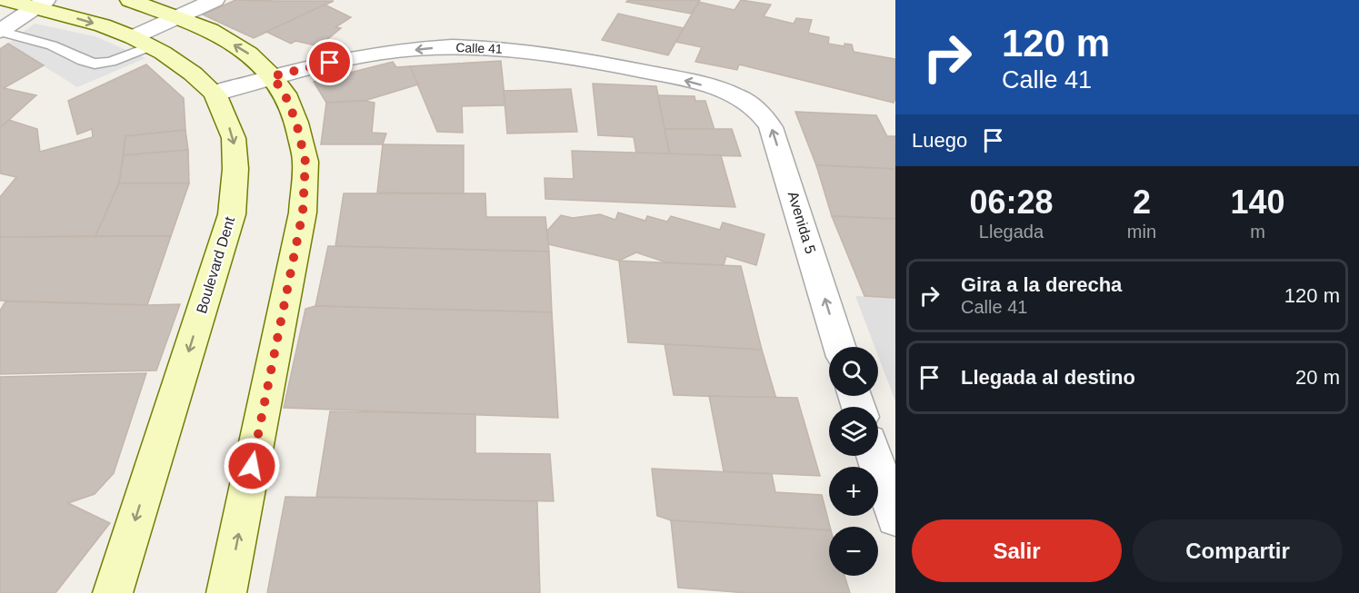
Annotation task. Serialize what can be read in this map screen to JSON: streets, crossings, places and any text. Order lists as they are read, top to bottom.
{
  "streets": {
    "street": ["Calle 41", "Avenida 5", "Boulevard Dent"]
  },
  "crossings": [
    ["Calle 41", "Avenida 5"],
    ["Calle 41", "Boulevard Dent"]
  ],
  "one_way": ["Calle 41", "Avenida 5"],
  "page": {
    "turn": ["120 m", "Calle 41"],
    "then": "Luego",
    "eta": [
      "06:28",
      "Llegada",
      "2",
      "min",
      "140",
      "m"
    ],
    "list": [
      {
        "name": "Gira a la derecha",
        "note": "Calle 41",
        "value": "120 m"
      },
      {
        "name": "Llegada al destino",
        "value": "20 m"
      }
    ],
    "map_buttons": ["+", "−"],
    "buttons": ["Salir", "Compartir"]
  }
}
